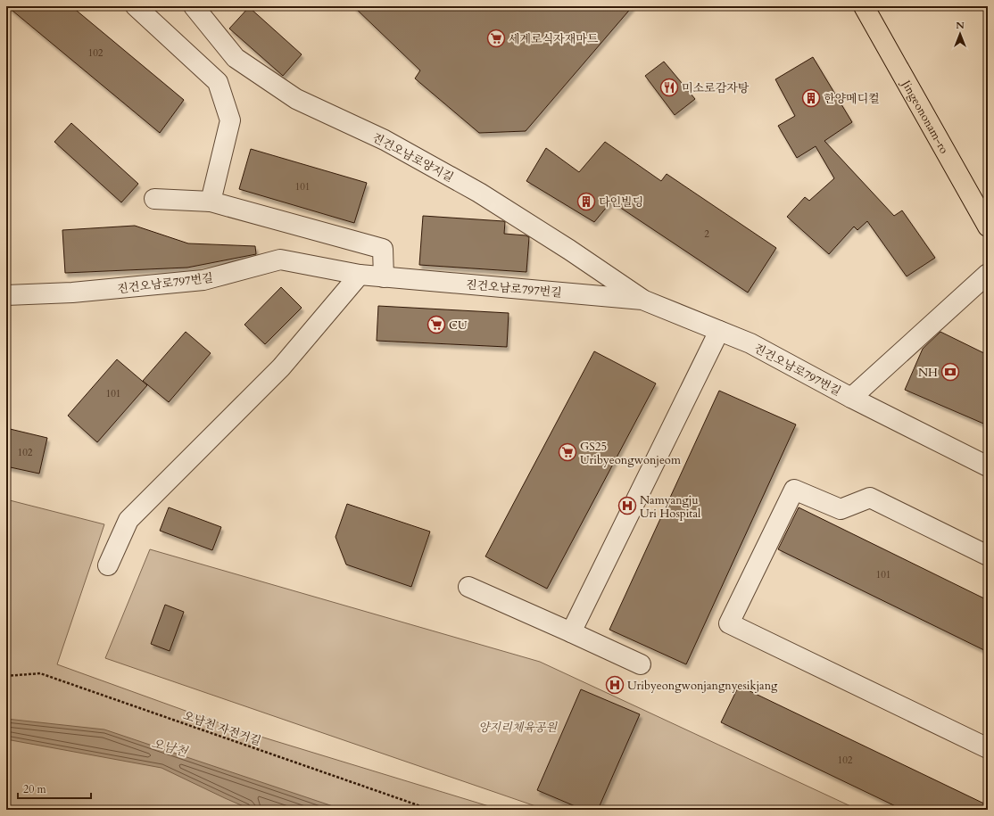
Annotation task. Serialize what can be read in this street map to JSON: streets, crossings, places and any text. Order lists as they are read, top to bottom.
{
  "streets": {
    "main road": ["Jingeononam-ro"],
    "street": ["진건오남로양지길", "진건오남로797번길"],
    "path": ["오남천 자전거길"]
  },
  "crossings": [
    ["진건오남로양지길", "진건오남로797번길"]
  ],
  "water": ["오남천"],
  "parks": ["양지리체육공원"],
  "places": {
    "supermarket": ["세계로식자재마트", "CU", "GS25 Uribyeongwonjeom"],
    "restaurant": ["미소로감자탕"],
    "building": ["한양메디컬", "다인빌딩"],
    "bank": ["NH"],
    "hospital": ["Namyangju Uri Hospital", "Uribyeongwonjangnyesikjang"]
  },
  "house_numbers": [
    "102",
    "101",
    "2",
    "101",
    "102",
    "101",
    "102"
  ],
  "scale_bar": "20 m",
  "north": "top"
}
